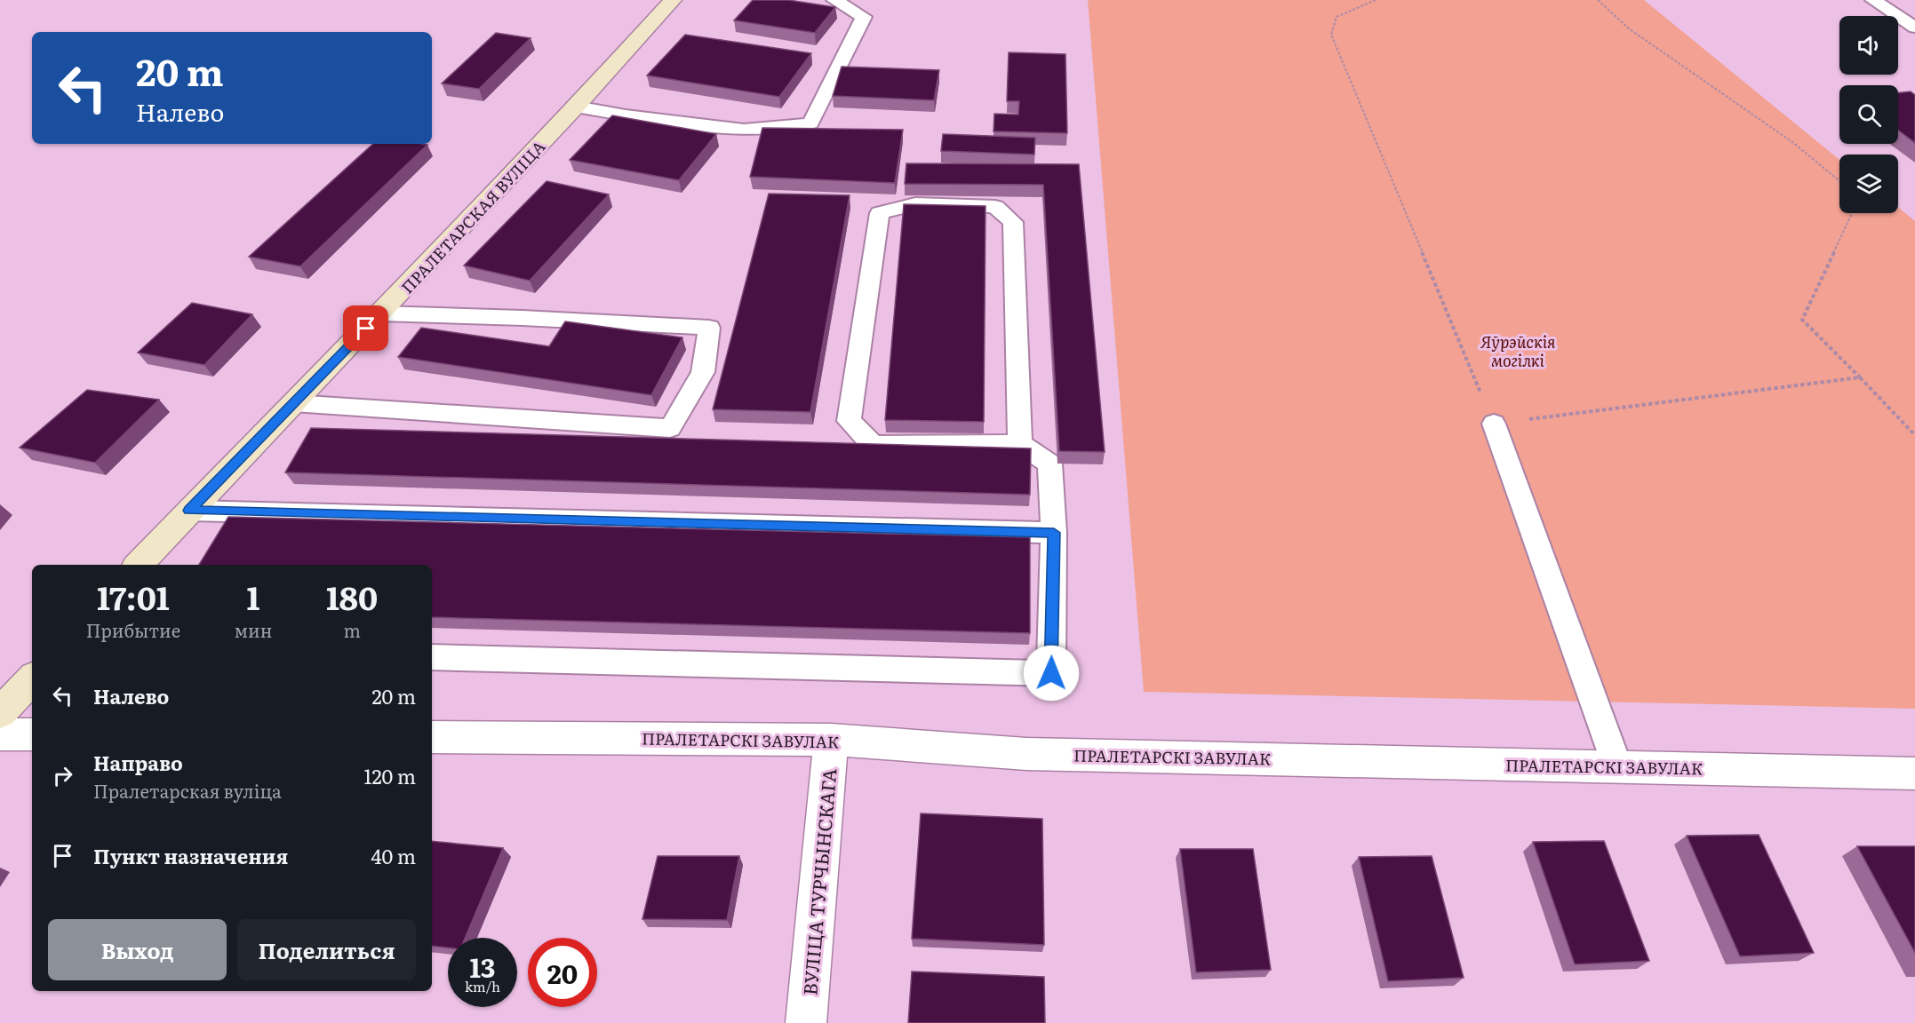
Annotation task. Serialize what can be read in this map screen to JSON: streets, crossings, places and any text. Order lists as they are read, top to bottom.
{
  "streets": {
    "street": ["ПРАЛЕТАРСКАЯ ВУЛІЦА", "ПРАЛЕТАРСКІ ЗАВУЛАК", "ВУЛІЦА ТУРЧЫНСКАГА"]
  },
  "crossings": [
    ["ПРАЛЕТАРСКІ ЗАВУЛАК", "ВУЛІЦА ТУРЧЫНСКАГА"]
  ],
  "parks": ["Яўрэйскія могілкі"],
  "page": {
    "turn": ["20 m", "Налево"],
    "eta": [
      "17:01",
      "Прибытие",
      "1",
      "мин",
      "180",
      "m"
    ],
    "list": [
      {
        "name": "Налево",
        "value": "20 m"
      },
      {
        "name": "Направо",
        "note": "Пралетарская вуліца",
        "value": "120 m"
      },
      {
        "name": "Пункт назначения",
        "value": "40 m"
      }
    ],
    "buttons": ["Выход", "Поделиться"],
    "speed": "13 km/h",
    "limit": "20"
  }
}
